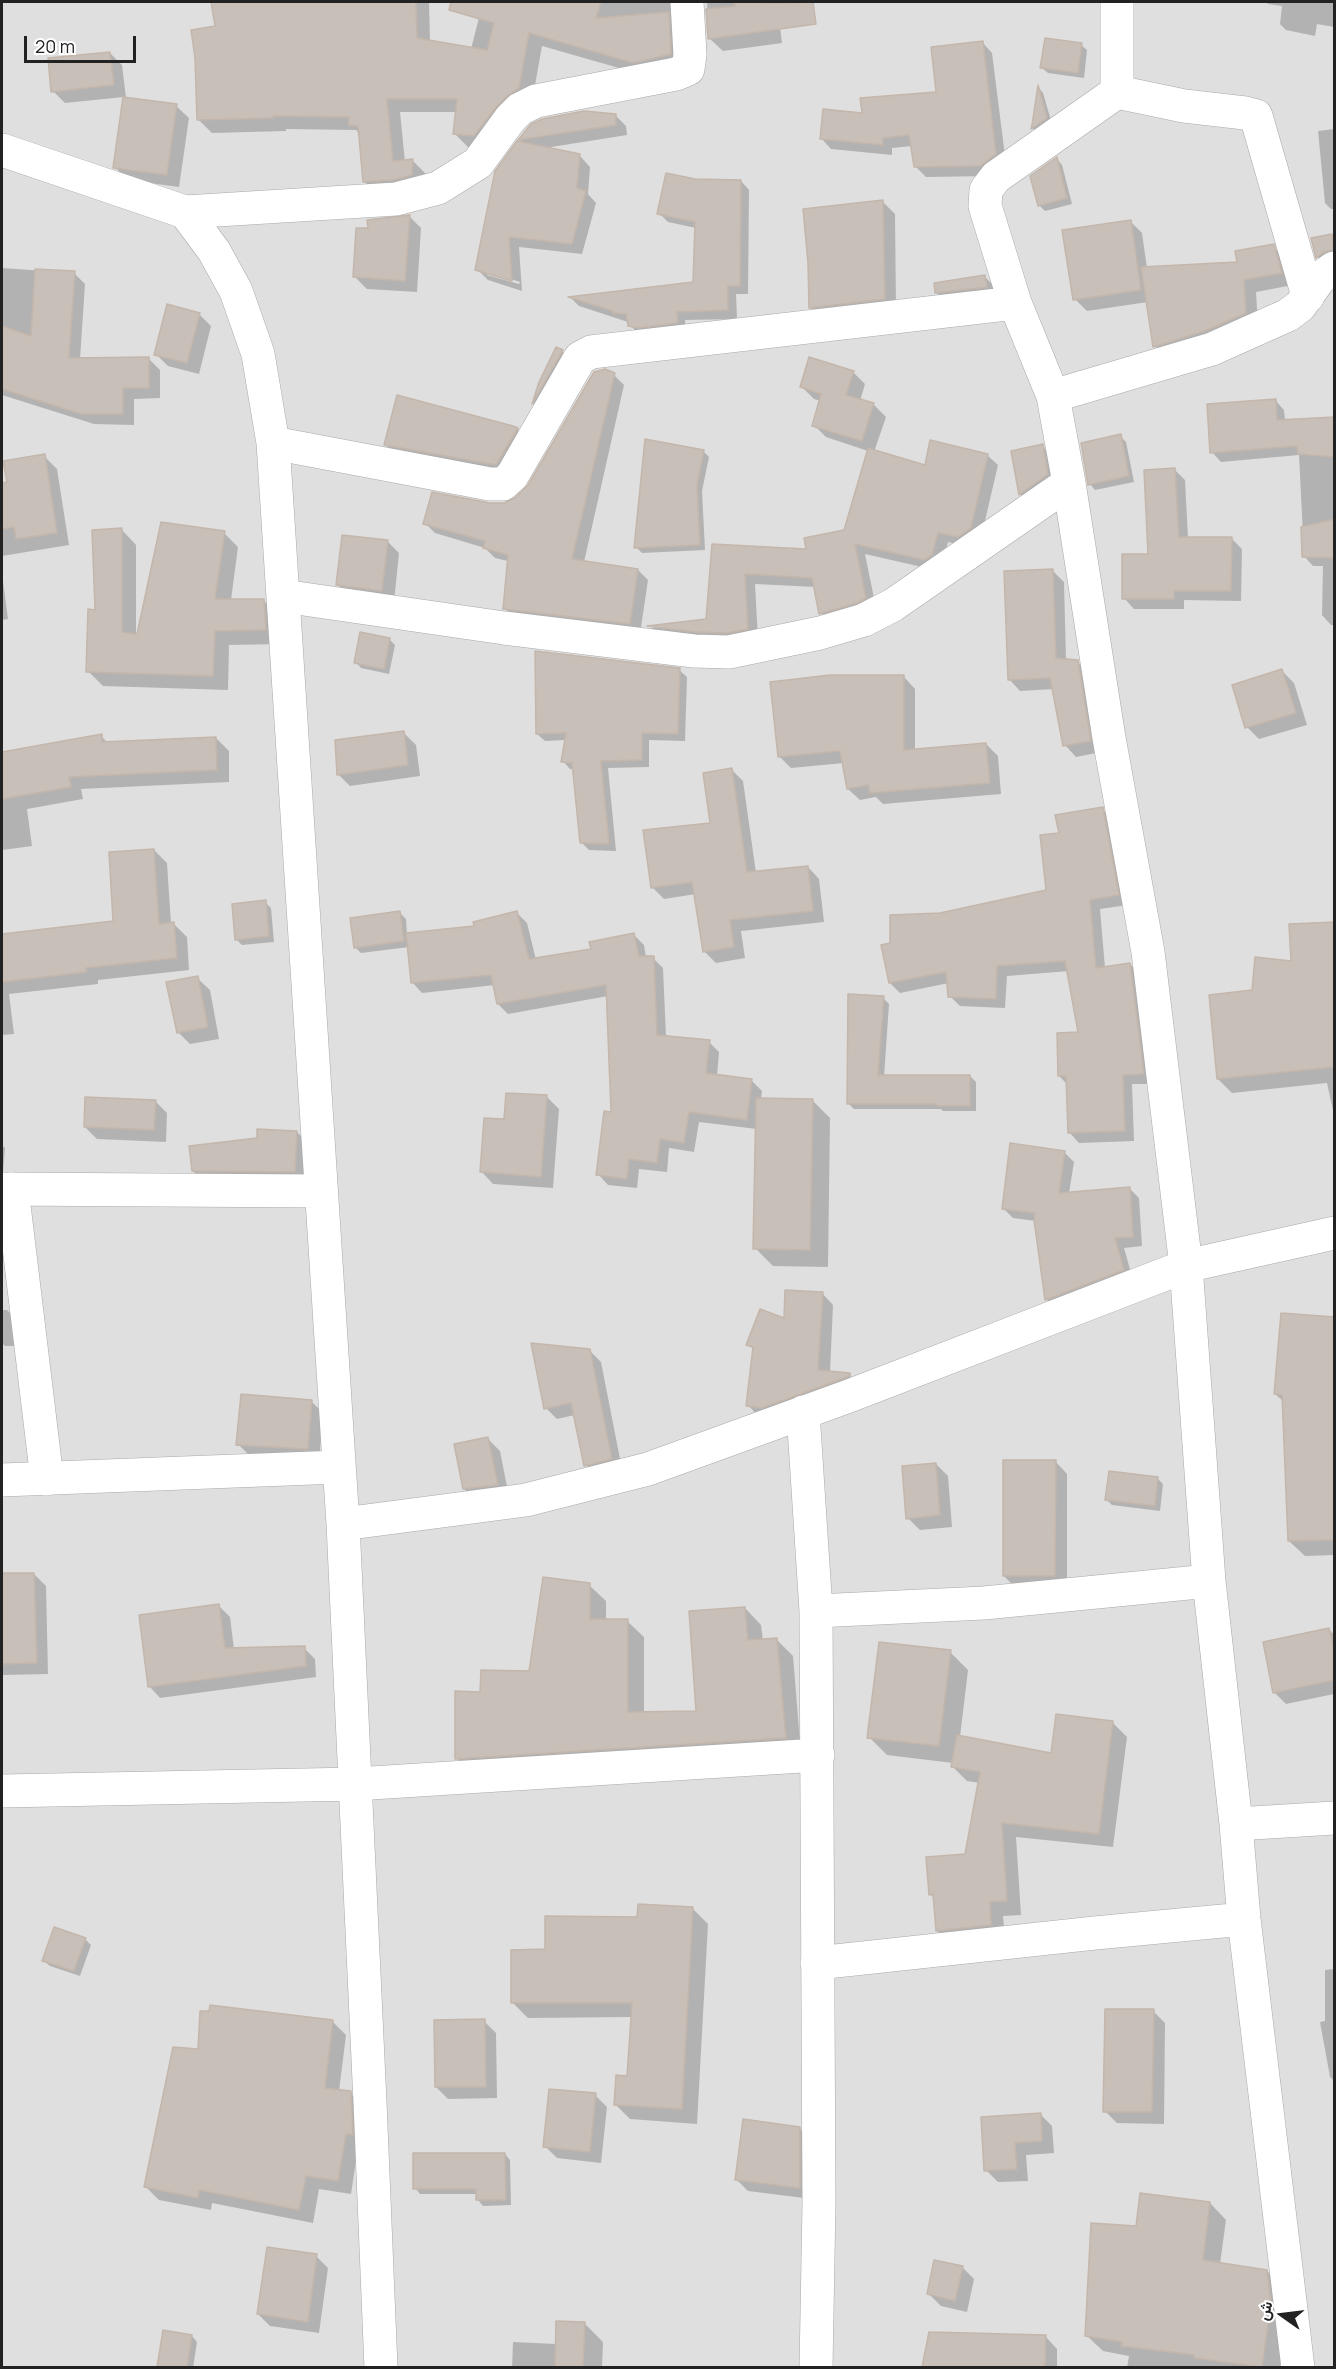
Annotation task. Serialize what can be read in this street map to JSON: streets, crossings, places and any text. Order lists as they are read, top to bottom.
{
  "scale_bar": "20 m",
  "north": "left"
}
